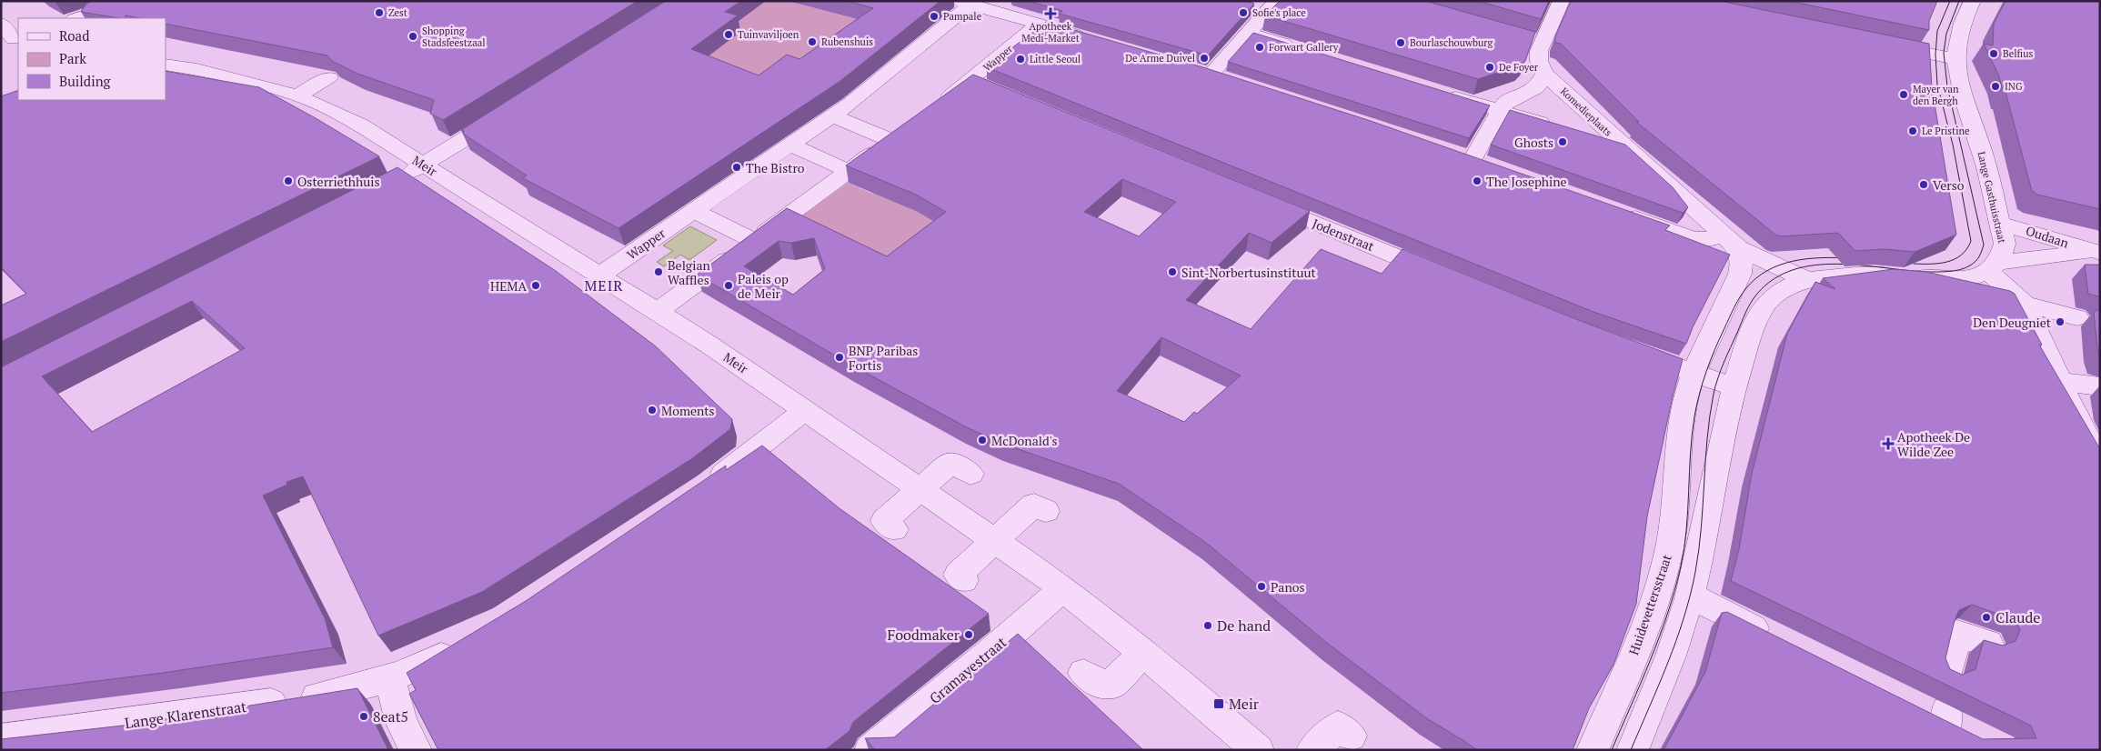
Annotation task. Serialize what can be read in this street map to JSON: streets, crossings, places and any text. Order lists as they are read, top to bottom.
{
  "streets": {
    "street": [
      "Wapper",
      "Komedieplaats",
      "Meir",
      "Lange Gasthuisstraat",
      "Jodenstraat",
      "Oudaan",
      "Huidevettersstraat",
      "Gramayestraat",
      "Lange Klarenstraat"
    ]
  },
  "crossings": [
    ["Wapper", "Meir"],
    ["Komedieplaats", "Huidevettersstraat"],
    ["Meir", "Gramayestraat"],
    ["Lange Gasthuisstraat", "Oudaan"]
  ],
  "districts": ["MEIR"],
  "places": {
    "other": [
      "Zest",
      "Sofie's place",
      "Pampale",
      "Tuinvaviljoen",
      "Shopping Stadsfeestzaal",
      "Rubenshuis",
      "Bourlaschouwburg",
      "Forwart Gallery",
      "Belfius",
      "De Arme Duivel",
      "Little Seoul",
      "De Foyer",
      "ING",
      "Mayer van den Bergh",
      "Le Pristine",
      "Ghosts",
      "The Bistro",
      "Osterriethhuis",
      "The Josephine",
      "Verso",
      "Belgian Waffles",
      "Sint-Norbertusinstituut",
      "HEMA",
      "Paleis op de Meir",
      "Den Deugniet",
      "BNP Paribas Fortis",
      "Moments",
      "McDonald's",
      "Panos",
      "Claude",
      "De hand",
      "Foodmaker",
      "8eat5"
    ],
    "health": ["Apotheek Medi-Market", "Apotheek De Wilde Zee"],
    "transit": ["Meir"]
  },
  "legend": ["Road", "Park", "Building"]
}
